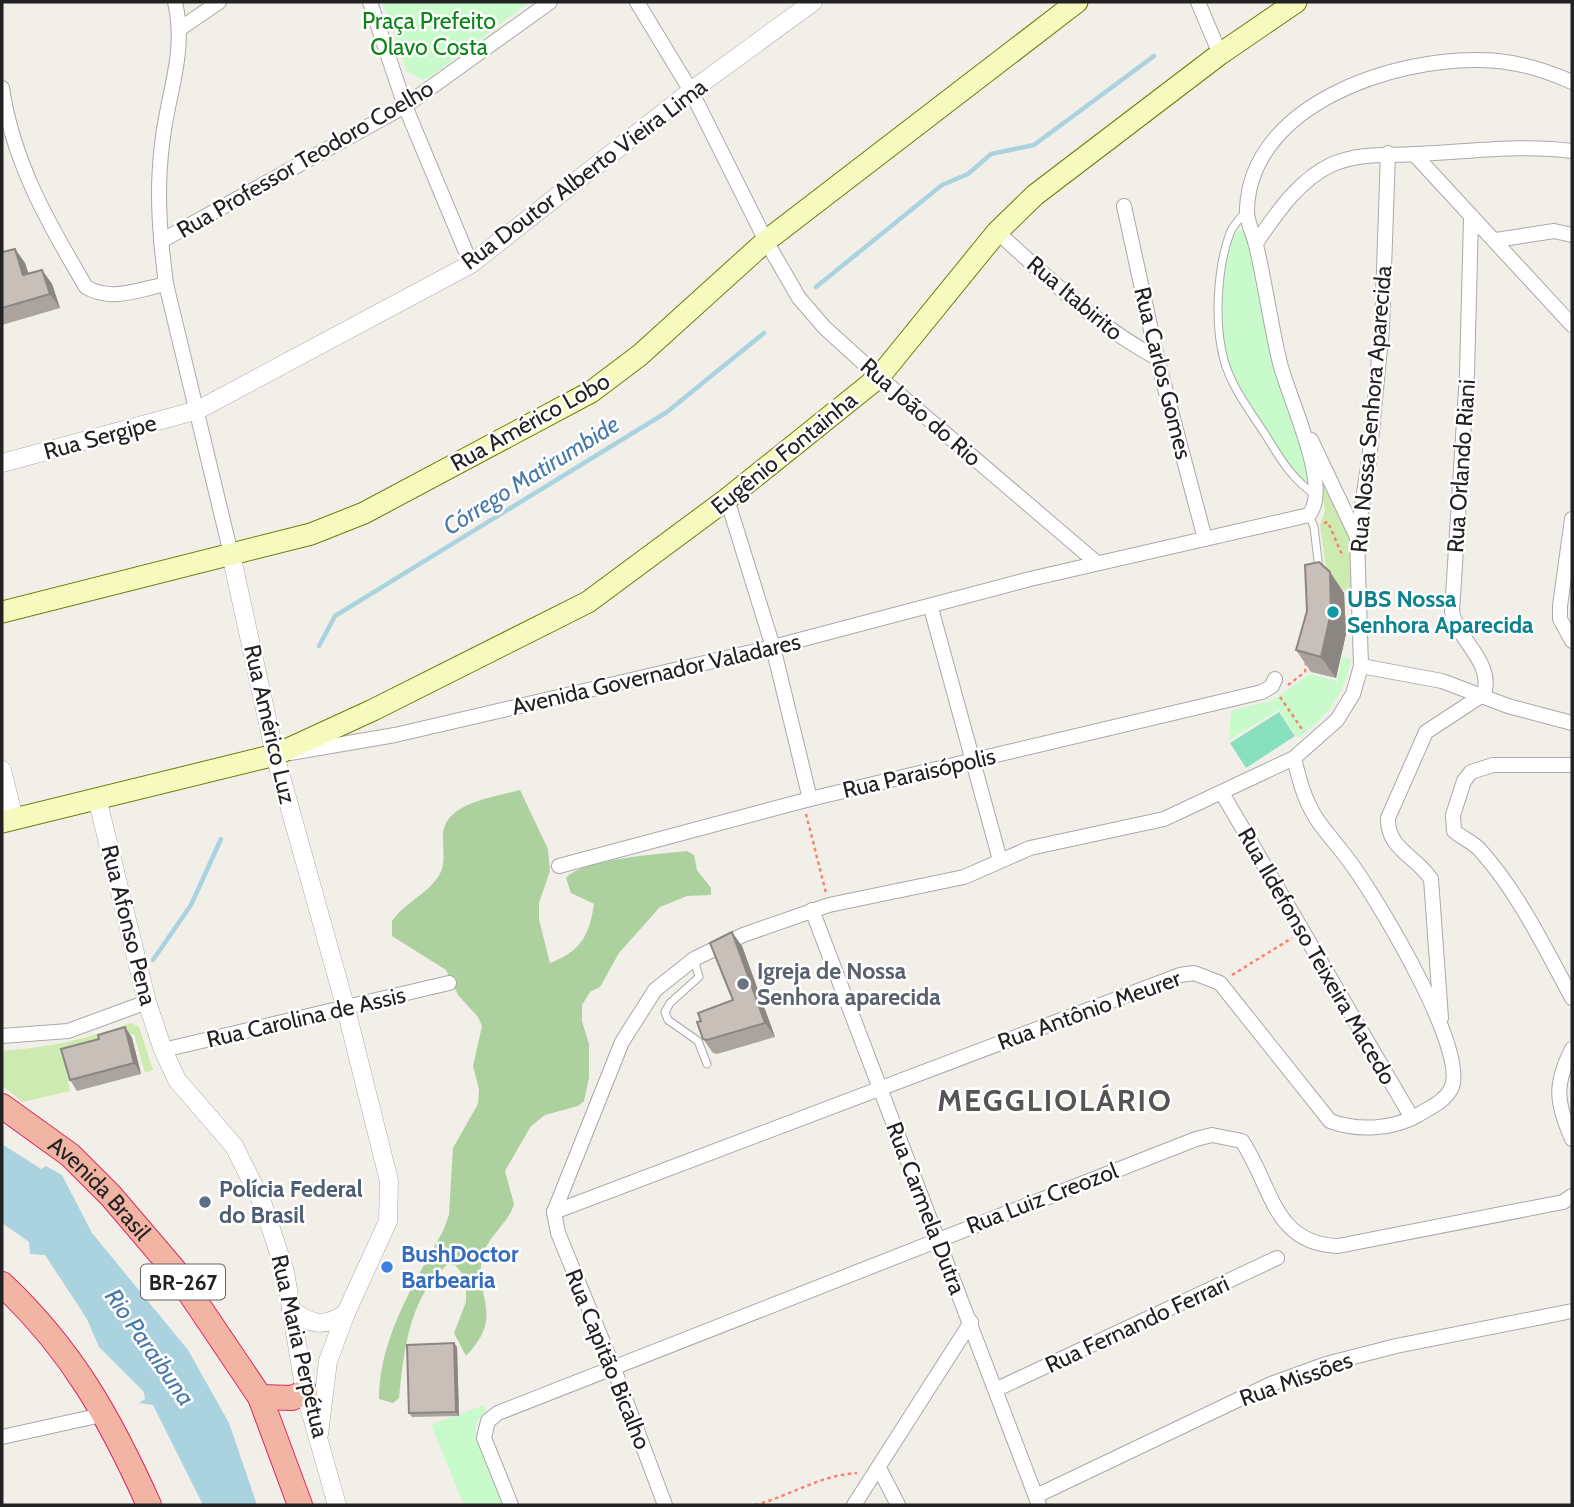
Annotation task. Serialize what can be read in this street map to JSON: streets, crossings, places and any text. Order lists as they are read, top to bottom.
{
  "streets": {
    "highway": ["Avenida Brasil", "BR-267"],
    "main road": ["Rua Américo Lobo", "Eugênio Fontainha", "Avenida Governador Valadares"],
    "street": [
      "Rua Professor Teodoro Coelho",
      "Rua Doutor Alberto Vieira Lima",
      "Rua Itabirito",
      "Rua Carlos Gomes",
      "Rua Nossa Senhora Aparecida",
      "Rua João do Rio",
      "Rua Sergipe",
      "Rua Orlando Riani",
      "Rua Américo Luz",
      "Rua Paraisópolis",
      "Rua Afonso Pena",
      "Rua Ildefonso Teixeira Macedo",
      "Rua Antônio Meurer",
      "Rua Carolina de Assis",
      "Rua Luiz Creozol",
      "Rua Carmela Dutra",
      "Rua Fernando Ferrari",
      "Rua Maria Perpétua",
      "Rua Capitão Bicalho",
      "Rua Missões"
    ]
  },
  "crossings": [
    ["Rua Professor Teodoro Coelho", "Rua Américo Luz"],
    ["Rua Doutor Alberto Vieira Lima", "Rua João do Rio"],
    ["Rua Doutor Alberto Vieira Lima", "Rua Sergipe"],
    ["Rua Doutor Alberto Vieira Lima", "Rua Américo Luz"],
    ["Rua Itabirito", "Rua Carlos Gomes"],
    ["Rua Itabirito", "Eugênio Fontainha"],
    ["Rua Carlos Gomes", "Avenida Governador Valadares"],
    ["Rua Nossa Senhora Aparecida", "Rua Ildefonso Teixeira Macedo"],
    ["Rua Nossa Senhora Aparecida", "Rua Antônio Meurer"],
    ["Rua Nossa Senhora Aparecida", "Rua Carmela Dutra"],
    ["Rua Nossa Senhora Aparecida", "Rua Capitão Bicalho"],
    ["Rua João do Rio", "Rua Américo Lobo"],
    ["Rua João do Rio", "Eugênio Fontainha"],
    ["Rua João do Rio", "Avenida Governador Valadares"],
    ["Rua Américo Lobo", "Rua Américo Luz"],
    ["Rua Sergipe", "Rua Américo Luz"],
    ["Eugênio Fontainha", "Avenida Governador Valadares"],
    ["Eugênio Fontainha", "Rua Américo Luz"],
    ["Avenida Governador Valadares", "Rua Américo Luz"],
    ["Avenida Governador Valadares", "Rua Afonso Pena"],
    ["Rua Américo Luz", "Rua Carolina de Assis"],
    ["Rua Américo Luz", "Rua Maria Perpétua"],
    ["Rua Afonso Pena", "Rua Carolina de Assis"],
    ["Rua Afonso Pena", "Rua Maria Perpétua"],
    ["Rua Antônio Meurer", "Rua Carmela Dutra"],
    ["Rua Antônio Meurer", "Rua Capitão Bicalho"],
    ["Rua Carolina de Assis", "Rua Maria Perpétua"],
    ["Rua Luiz Creozol", "Rua Carmela Dutra"],
    ["Rua Luiz Creozol", "Rua Capitão Bicalho"],
    ["Rua Carmela Dutra", "Rua Fernando Ferrari"],
    ["Rua Carmela Dutra", "Rua Missões"]
  ],
  "districts": ["MEGGLIOLÁRIO"],
  "water": ["Córrego Matirumbide", "Rio Paraibuna"],
  "parks": ["Praça Prefeito Olavo Costa"],
  "places": [
    "UBS Nossa Senhora Aparecida",
    "Igreja de Nossa Senhora aparecida",
    "Polícia Federal do Brasil",
    "BushDoctor Barbearia"
  ]
}
